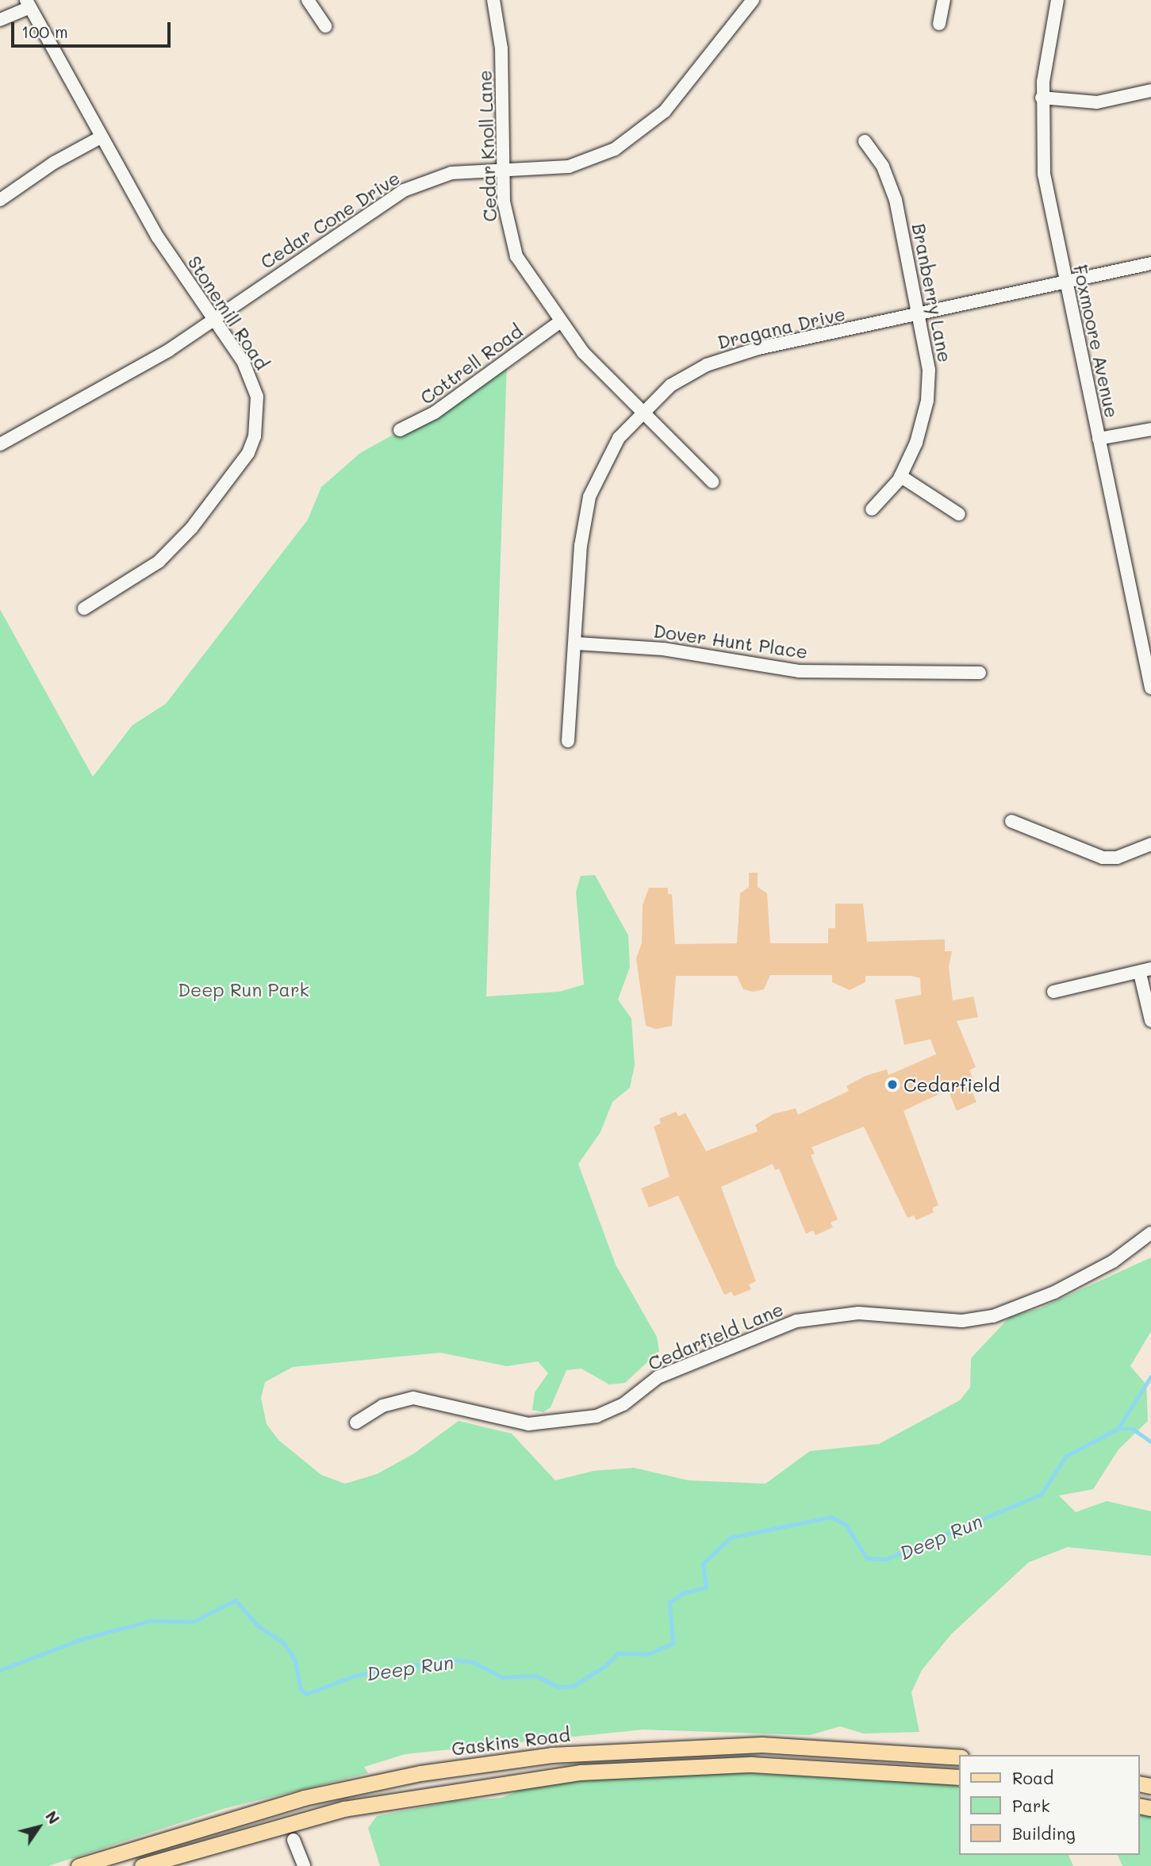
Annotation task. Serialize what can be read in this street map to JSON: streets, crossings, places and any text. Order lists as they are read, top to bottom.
{
  "streets": {
    "main road": ["Gaskins Road"],
    "street": [
      "Cedar Knoll Lane",
      "Cedar Cone Drive",
      "Branberry Lane",
      "Stonemill Road",
      "Dragana Drive",
      "Foxmoore Avenue",
      "Cottrell Road",
      "Dover Hunt Place",
      "Cedarfield Lane"
    ]
  },
  "crossings": [
    ["Cedar Knoll Lane", "Cedar Cone Drive"],
    ["Cedar Knoll Lane", "Dragana Drive"],
    ["Cedar Knoll Lane", "Cottrell Road"],
    ["Cedar Cone Drive", "Stonemill Road"],
    ["Branberry Lane", "Dragana Drive"],
    ["Dragana Drive", "Foxmoore Avenue"],
    ["Dragana Drive", "Dover Hunt Place"]
  ],
  "water": ["Deep Run"],
  "parks": ["Deep Run Park"],
  "places": ["Cedarfield"],
  "legend": ["Road", "Park", "Building"],
  "scale_bar": "100 m",
  "north": "top right"
}
